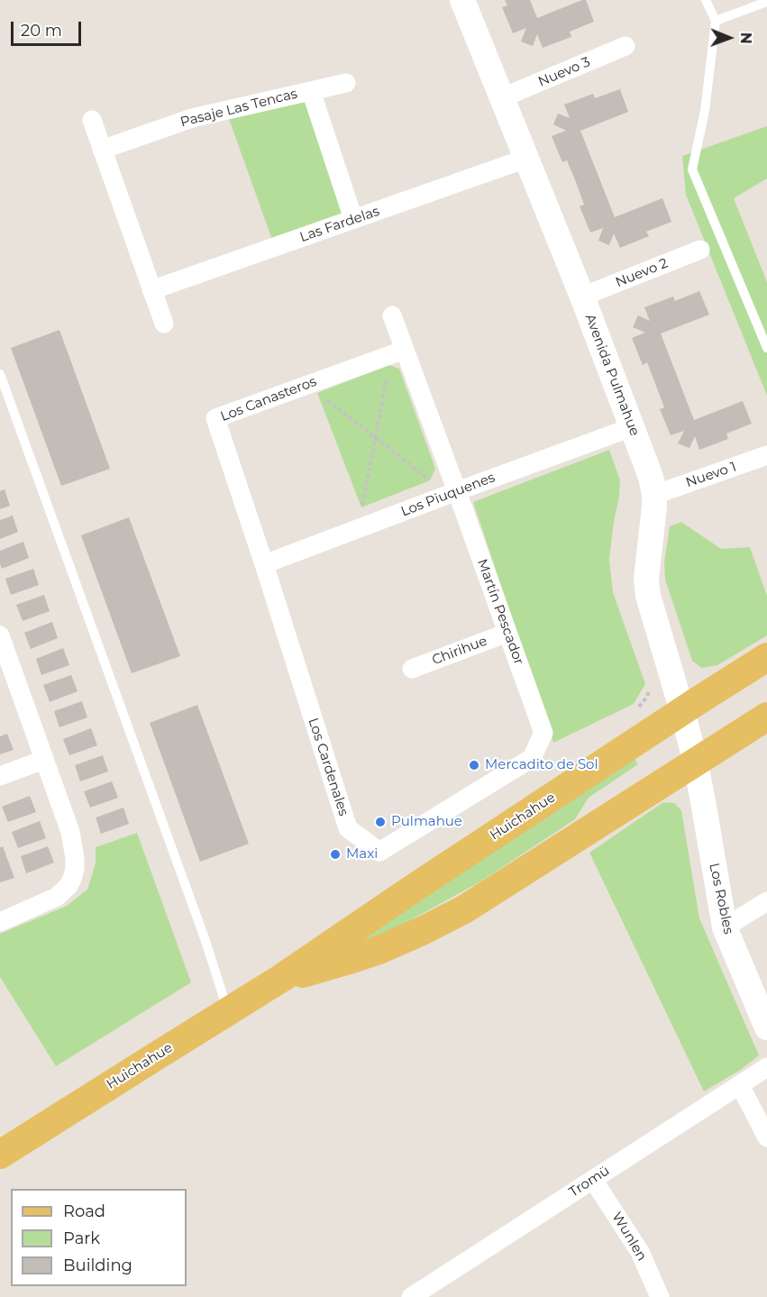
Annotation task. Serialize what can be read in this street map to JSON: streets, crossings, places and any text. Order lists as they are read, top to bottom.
{
  "streets": {
    "main road": ["Huichahue"],
    "street": [
      "Nuevo 3",
      "Pasaje Las Tencas",
      "Las Fardelas",
      "Nuevo 2",
      "Avenida Pulmahue",
      "Los Canasteros",
      "Nuevo 1",
      "Los Piuquenes",
      "Martín Pescador",
      "Chirihue",
      "Los Cardenales",
      "Los Robles",
      "Tromü",
      "Wunlen"
    ]
  },
  "crossings": [
    ["Nuevo 3", "Avenida Pulmahue"],
    ["Las Fardelas", "Avenida Pulmahue"],
    ["Nuevo 2", "Avenida Pulmahue"],
    ["Avenida Pulmahue", "Nuevo 1"],
    ["Avenida Pulmahue", "Los Piuquenes"],
    ["Avenida Pulmahue", "Huichahue"],
    ["Avenida Pulmahue", "Los Robles"],
    ["Los Canasteros", "Los Piuquenes"],
    ["Los Canasteros", "Los Cardenales"],
    ["Los Piuquenes", "Martín Pescador"],
    ["Los Piuquenes", "Los Cardenales"],
    ["Martín Pescador", "Chirihue"],
    ["Martín Pescador", "Los Cardenales"],
    ["Huichahue", "Los Robles"],
    ["Tromü", "Wunlen"]
  ],
  "places": ["Mercadito de Sol", "Pulmahue", "Maxi"],
  "legend": ["Road", "Park", "Building"],
  "scale_bar": "20 m",
  "north": "right"
}
